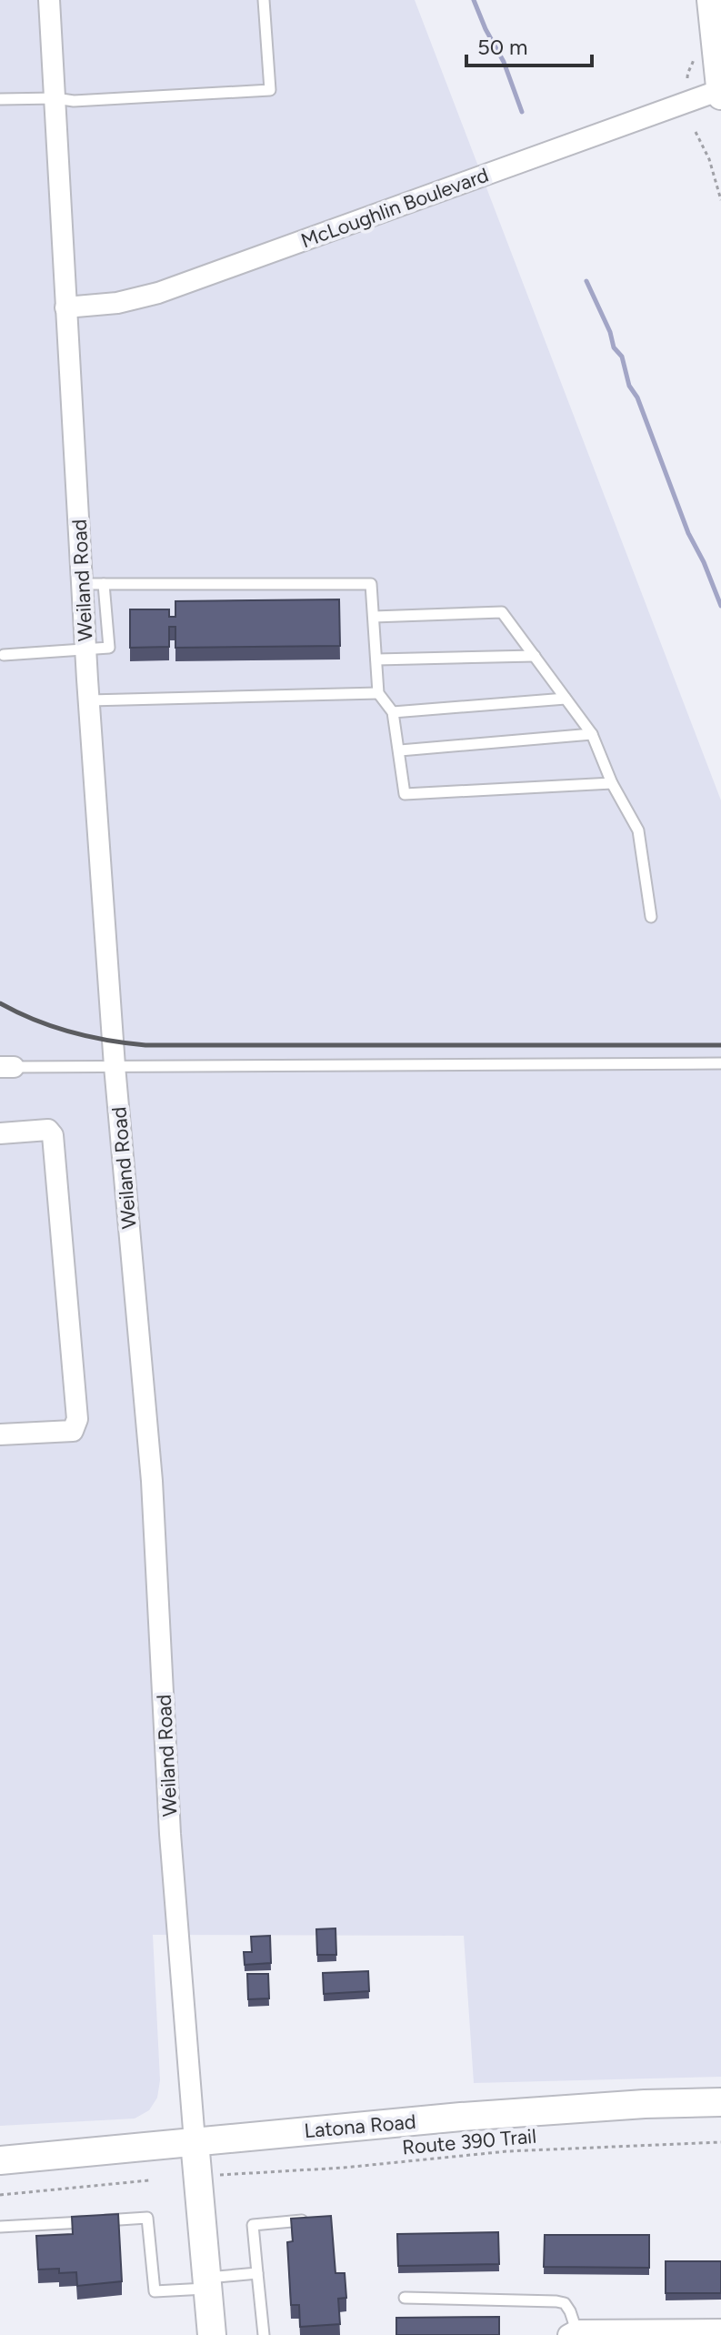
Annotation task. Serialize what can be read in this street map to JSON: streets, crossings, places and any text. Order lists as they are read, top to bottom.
{
  "streets": {
    "street": ["McLoughlin Boulevard", "Weiland Road", "Latona Road"],
    "path": ["Route 390 Trail"]
  },
  "crossings": [
    ["McLoughlin Boulevard", "Weiland Road"],
    ["Weiland Road", "Latona Road"]
  ],
  "scale_bar": "50 m"
}
